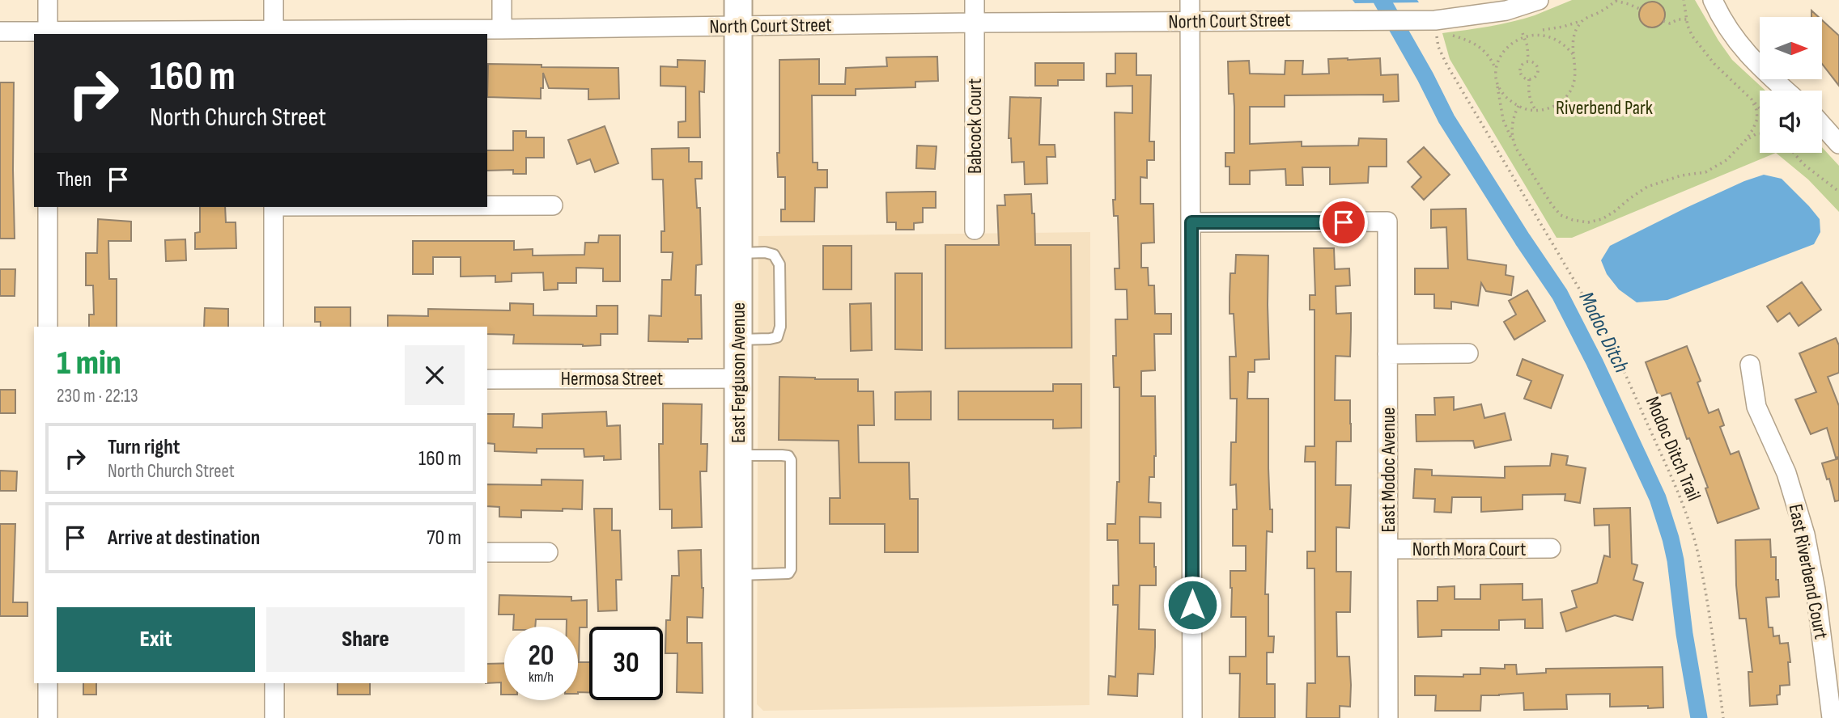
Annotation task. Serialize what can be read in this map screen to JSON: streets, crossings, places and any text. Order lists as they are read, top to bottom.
{
  "streets": {
    "street": [
      "North Court Street",
      "Babcock Court",
      "East Ferguson Avenue",
      "Hermosa Street",
      "East Modoc Avenue",
      "North Mora Court",
      "East Riverbend Court"
    ],
    "path": ["Modoc Ditch Trail"]
  },
  "crossings": [
    ["North Court Street", "Babcock Court"],
    ["North Court Street", "East Ferguson Avenue"],
    ["North Court Street", "Modoc Ditch Trail"],
    ["East Ferguson Avenue", "Hermosa Street"],
    ["East Modoc Avenue", "North Mora Court"]
  ],
  "water": ["Modoc Ditch"],
  "parks": ["Riverbend Park"],
  "north": "right",
  "page": {
    "turn": ["160 m", "North Church Street"],
    "then": "Then",
    "heading": ["1 min", "230 m · 22:13"],
    "list": [
      {
        "name": "Turn right",
        "note": "North Church Street",
        "value": "160 m"
      },
      {
        "name": "Arrive at destination",
        "value": "70 m"
      }
    ],
    "buttons": ["Exit", "Share"],
    "speed": "20 km/h",
    "limit": "30"
  }
}
